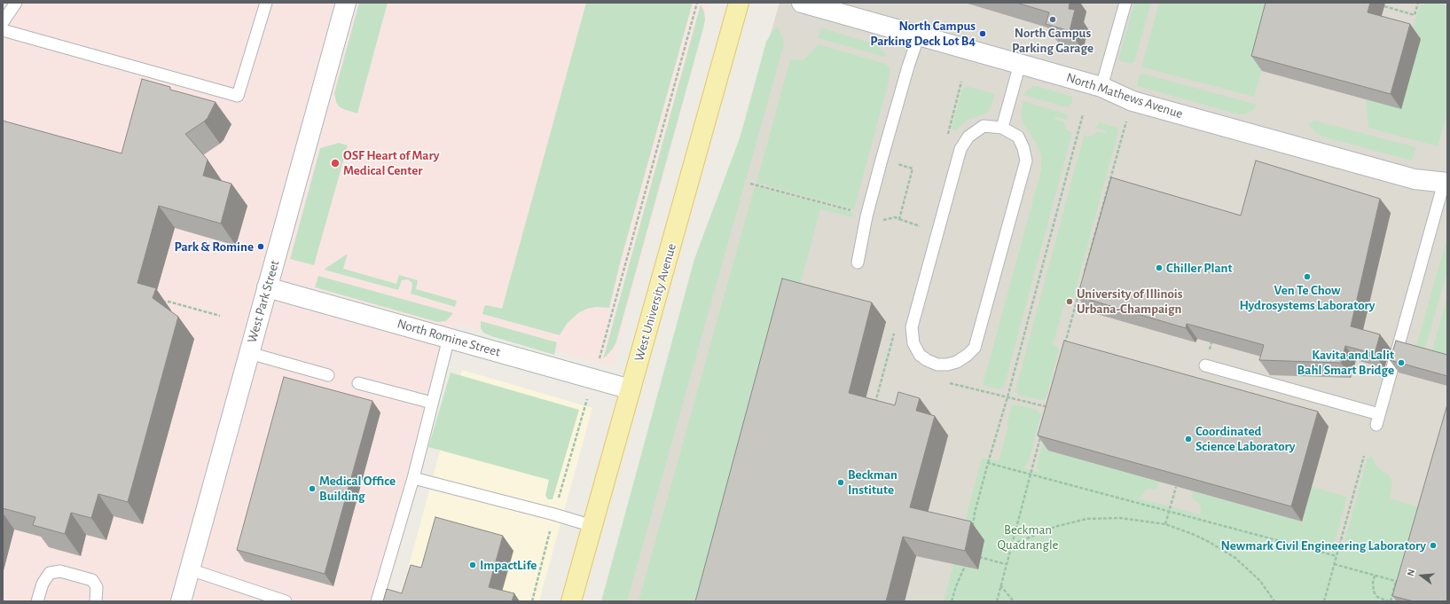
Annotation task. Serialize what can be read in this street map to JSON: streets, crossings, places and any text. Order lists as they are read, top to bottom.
{
  "streets": {
    "main road": ["West University Avenue"],
    "street": ["North Mathews Avenue", "West Park Street", "North Romine Street"]
  },
  "crossings": [
    ["West Park Street", "North Romine Street"],
    ["West University Avenue", "North Romine Street"]
  ],
  "parks": ["Beckman Quadrangle"],
  "places": [
    "North Campus Parking Garage",
    "North Campus Parking Deck Lot B4",
    "OSF Heart of Mary Medical Center",
    "Park & Romine",
    "Chiller Plant",
    "Ven Te Chow Hydrosystems Laboratory",
    "University of Illinois Urbana-Champaign",
    "Kavita and Lalit Bahl Smart Bridge",
    "Coordinated Science Laboratory",
    "Beckman Institute",
    "Medical Office Building",
    "Newmark Civil Engineering Laboratory",
    "ImpactLife"
  ],
  "north": "left"
}
